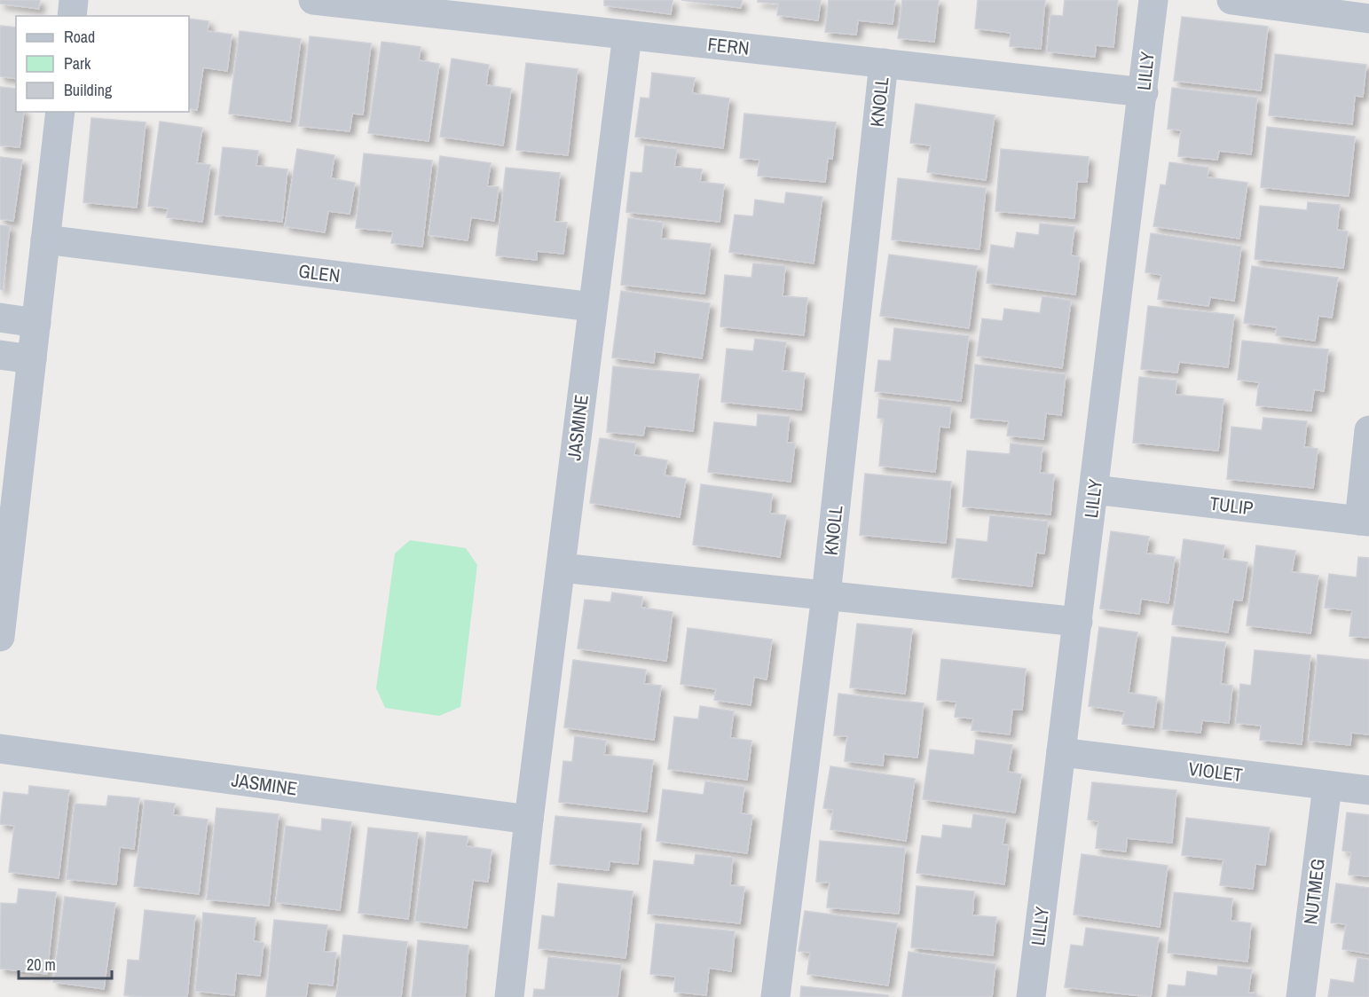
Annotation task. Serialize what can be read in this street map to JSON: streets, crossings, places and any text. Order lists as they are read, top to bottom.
{
  "streets": {
    "street": [
      "FERN",
      "LILLY",
      "KNOLL",
      "GLEN",
      "JASMINE",
      "TULIP",
      "VIOLET",
      "NUTMEG"
    ]
  },
  "crossings": [
    ["FERN", "LILLY"],
    ["FERN", "KNOLL"],
    ["FERN", "JASMINE"],
    ["LILLY", "TULIP"],
    ["LILLY", "VIOLET"],
    ["GLEN", "JASMINE"],
    ["VIOLET", "NUTMEG"]
  ],
  "legend": ["Road", "Park", "Building"],
  "scale_bar": "20 m"
}
